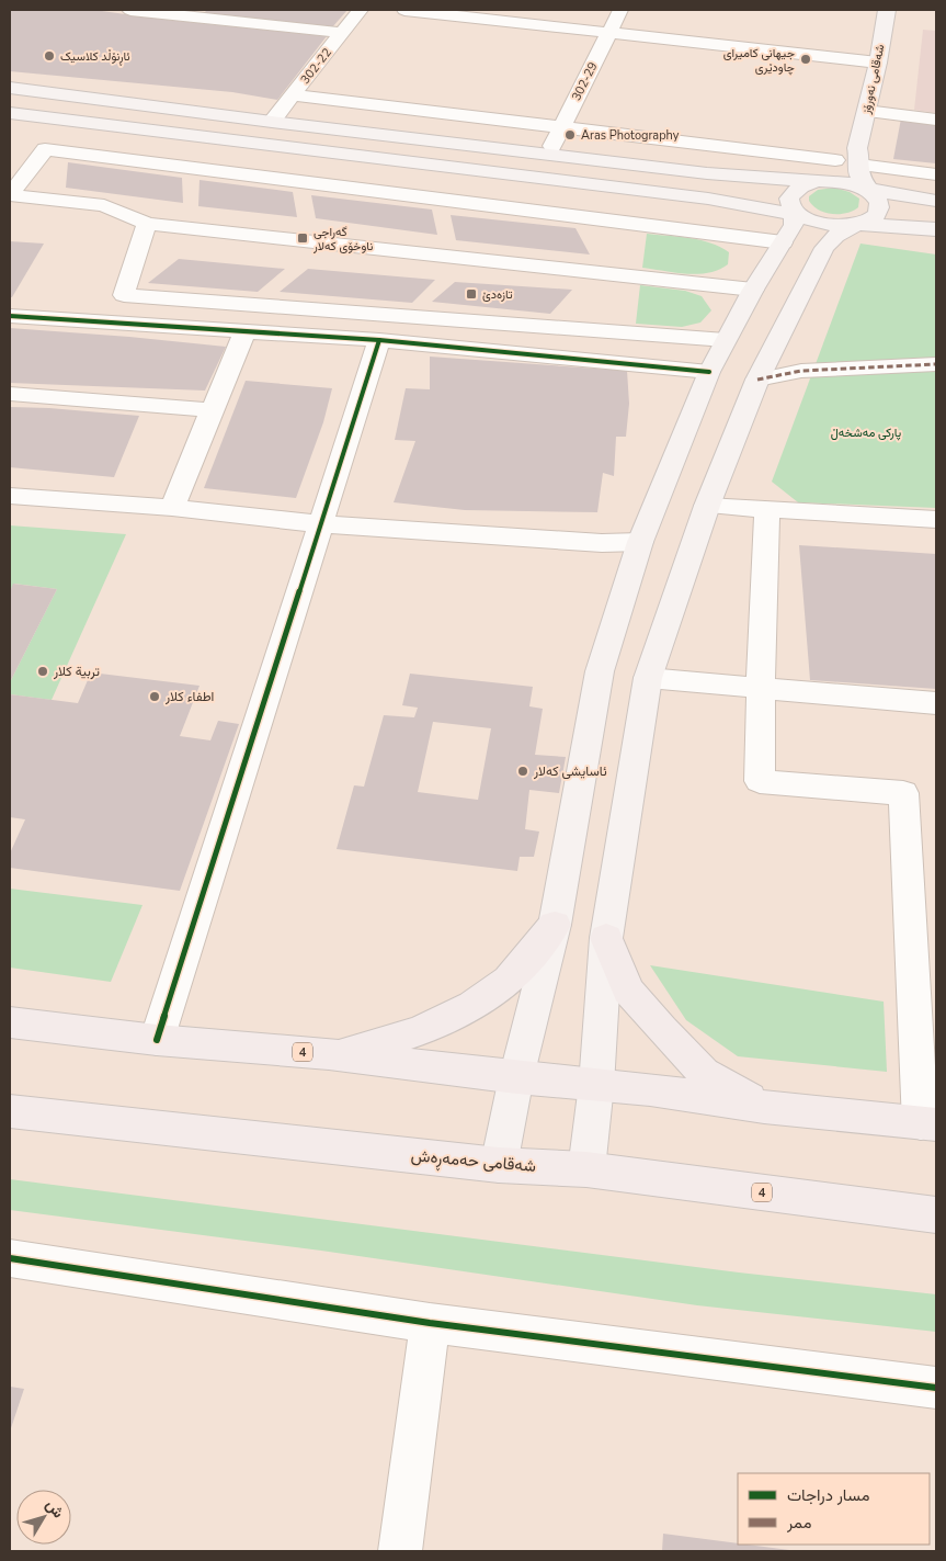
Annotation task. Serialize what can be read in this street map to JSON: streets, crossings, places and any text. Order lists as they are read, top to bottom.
{
  "streets": {
    "highway": ["4", "شەقامی حەمەڕەش"],
    "main road": ["شەقامی نەورۆز"],
    "street": ["302-22", "302-29"]
  },
  "parks": ["پارکی مەشخەڵ"],
  "places": {
    "other": [
      "ئاڕنۆڵد کلاسیک",
      "جيهانى كاميراى چاودێری",
      "Aras Photography",
      "تربية كلار",
      "اطفاء كلار",
      "ئاسایشی کەلار"
    ],
    "transit": ["گەراجی ناوخۆی کەلار", "تازەدێ"]
  },
  "legend": ["مسار دراجات", "ممر"],
  "north": "top right"
}
